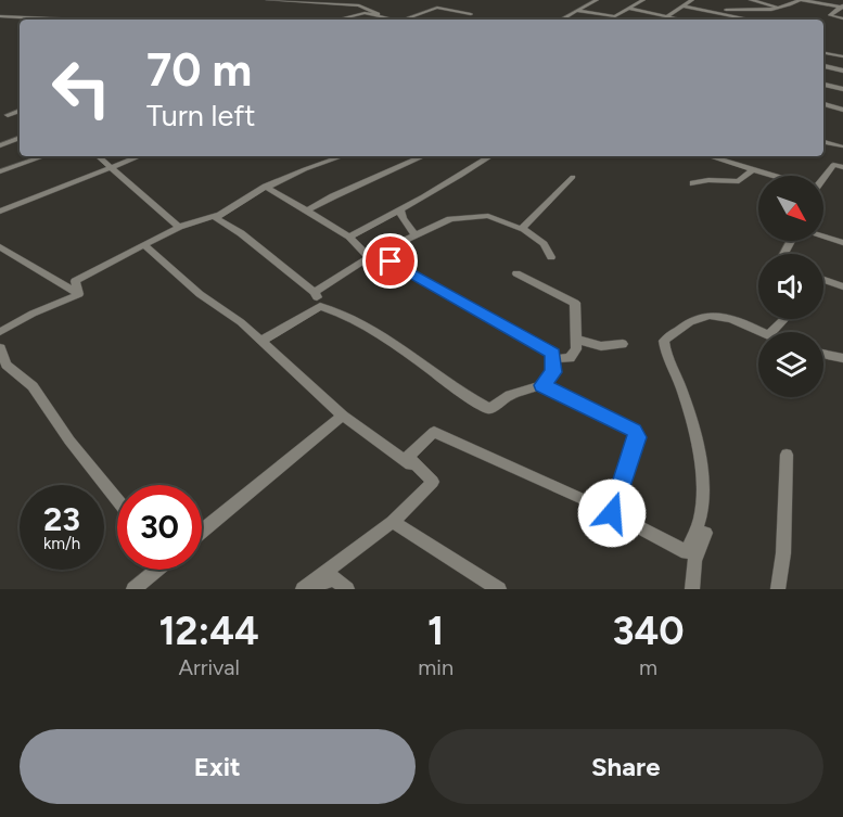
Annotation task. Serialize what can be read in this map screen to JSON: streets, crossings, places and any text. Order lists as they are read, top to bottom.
{
  "north": "bottom right",
  "page": {
    "turn": ["70 m", "Turn left"],
    "speed": "23 km/h",
    "limit": "30",
    "eta": [
      "12:44",
      "Arrival",
      "1",
      "min",
      "340",
      "m"
    ],
    "buttons": ["Exit", "Share"]
  }
}
